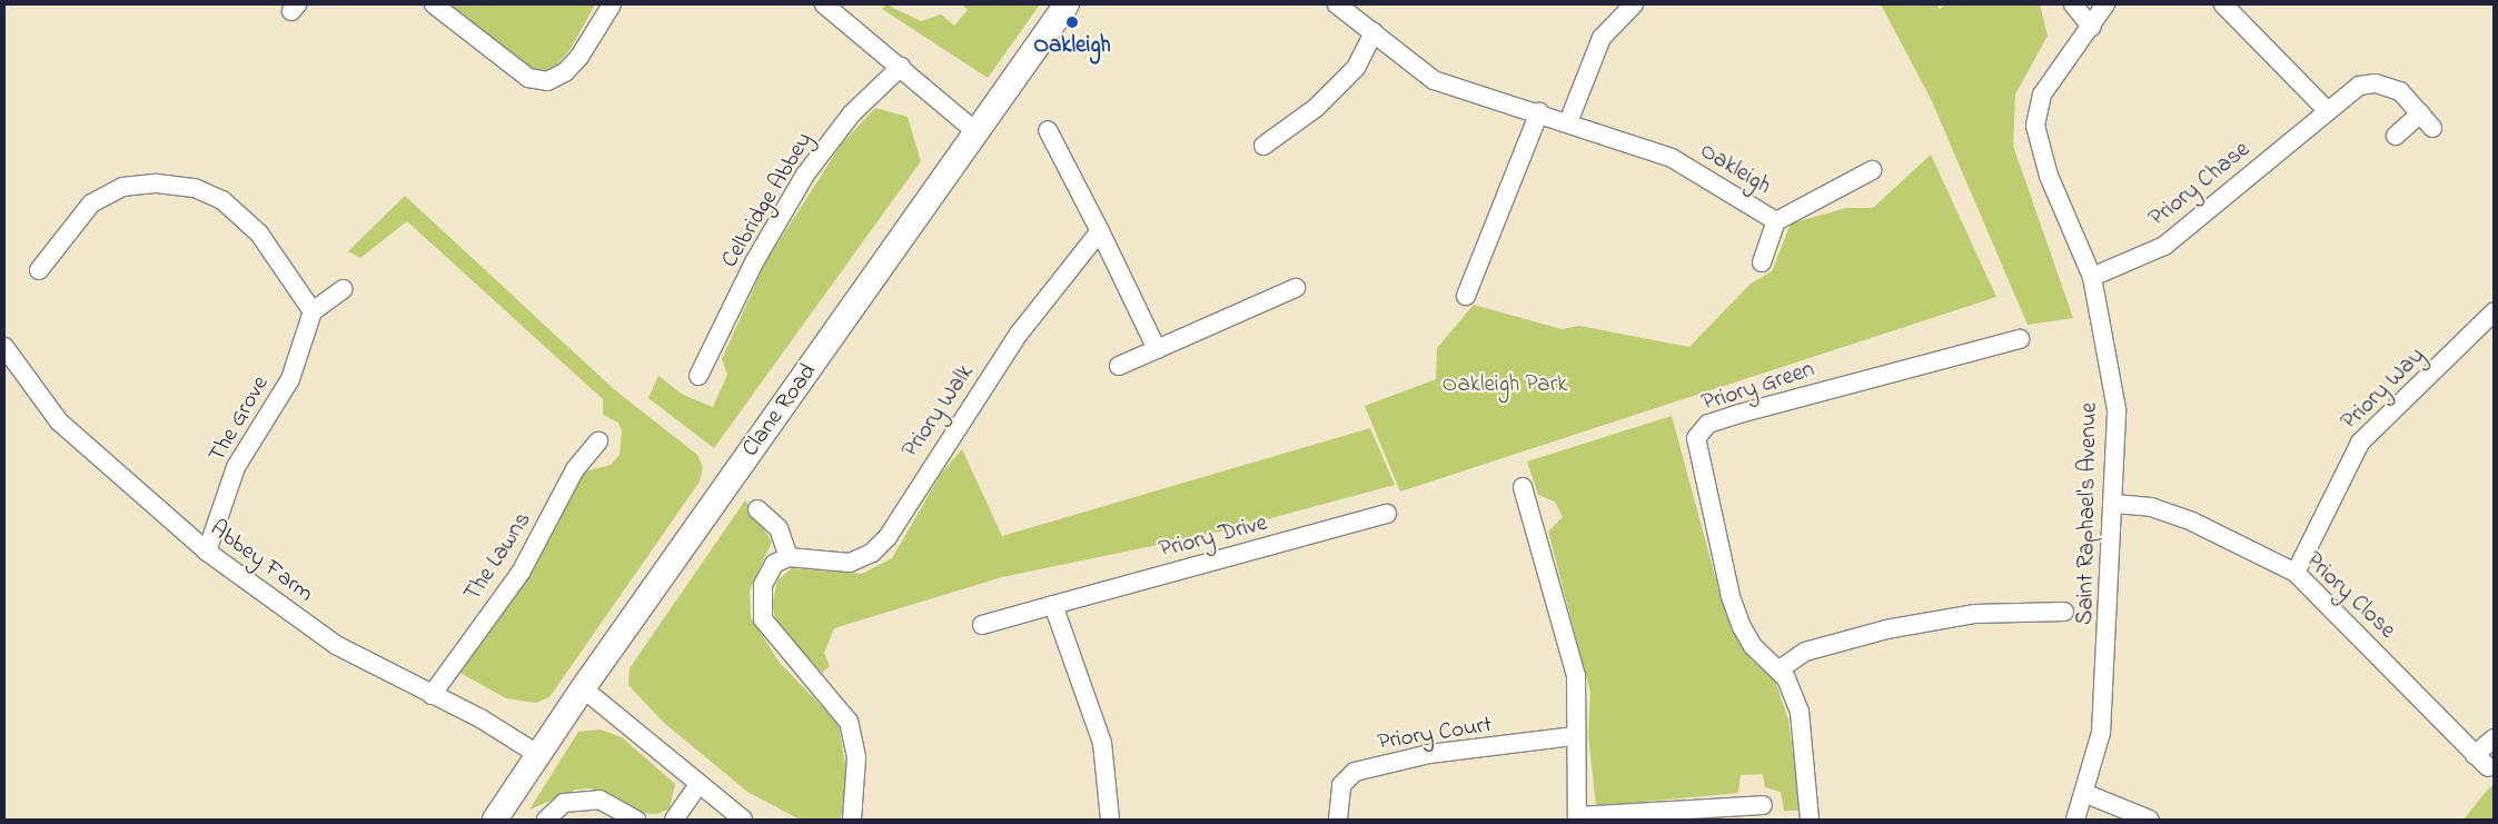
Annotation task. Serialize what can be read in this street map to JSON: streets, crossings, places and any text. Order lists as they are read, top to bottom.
{
  "streets": {
    "main road": ["Clane Road"],
    "street": [
      "Oakleigh",
      "Priory Chase",
      "Celbridge Abbey",
      "Priory Green",
      "Priory Way",
      "Priory Walk",
      "The Grove",
      "Saint Raphael's Avenue",
      "Priory Drive",
      "The Lawns",
      "Abbey Farm",
      "Priory Close",
      "Priory Court"
    ]
  },
  "crossings": [
    ["Priory Chase", "Saint Raphael's Avenue"],
    ["Priory Way", "Priory Close"],
    ["Clane Road", "Abbey Farm"],
    ["The Grove", "Abbey Farm"],
    ["Saint Raphael's Avenue", "Priory Close"],
    ["The Lawns", "Abbey Farm"]
  ],
  "parks": ["Oakleigh Park"],
  "places": ["Oakleigh"]
}
